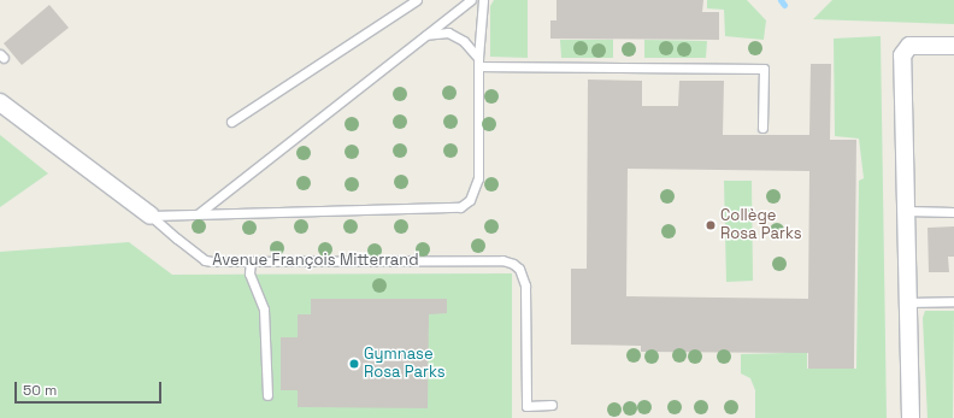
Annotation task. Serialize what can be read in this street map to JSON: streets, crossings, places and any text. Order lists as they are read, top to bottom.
{
  "streets": {
    "street": ["Avenue François Mitterrand"]
  },
  "places": ["Collège Rosa Parks", "Gymnase Rosa Parks"],
  "scale_bar": "50 m"
}
